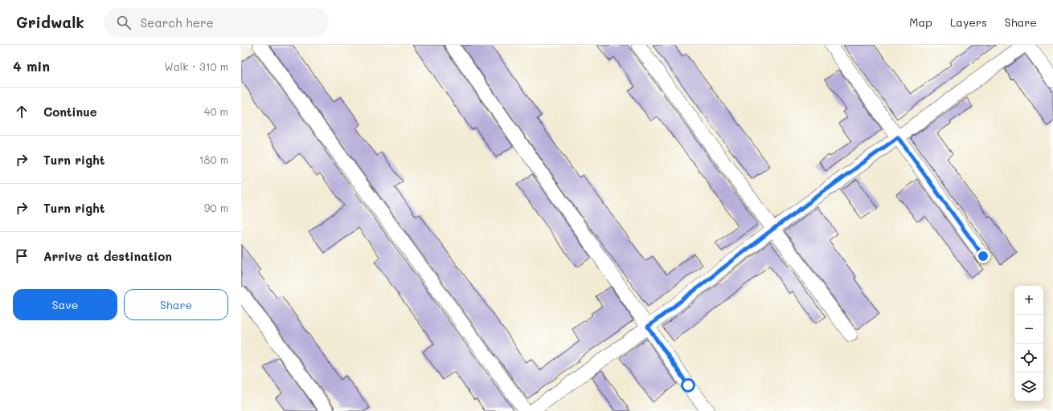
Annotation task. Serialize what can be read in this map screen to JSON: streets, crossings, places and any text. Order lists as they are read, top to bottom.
{
  "page": {
    "header": "Gridwalk",
    "search": "Search here",
    "nav": ["Map", "Layers", "Share"],
    "heading": ["4 min", "Walk · 310 m"],
    "list": [
      ["Continue", "40 m"],
      ["Turn right", "180 m"],
      ["Turn right", "90 m"],
      "Arrive at destination"
    ],
    "buttons": ["Save", "Share"],
    "map_buttons": ["+", "−"]
  }
}
